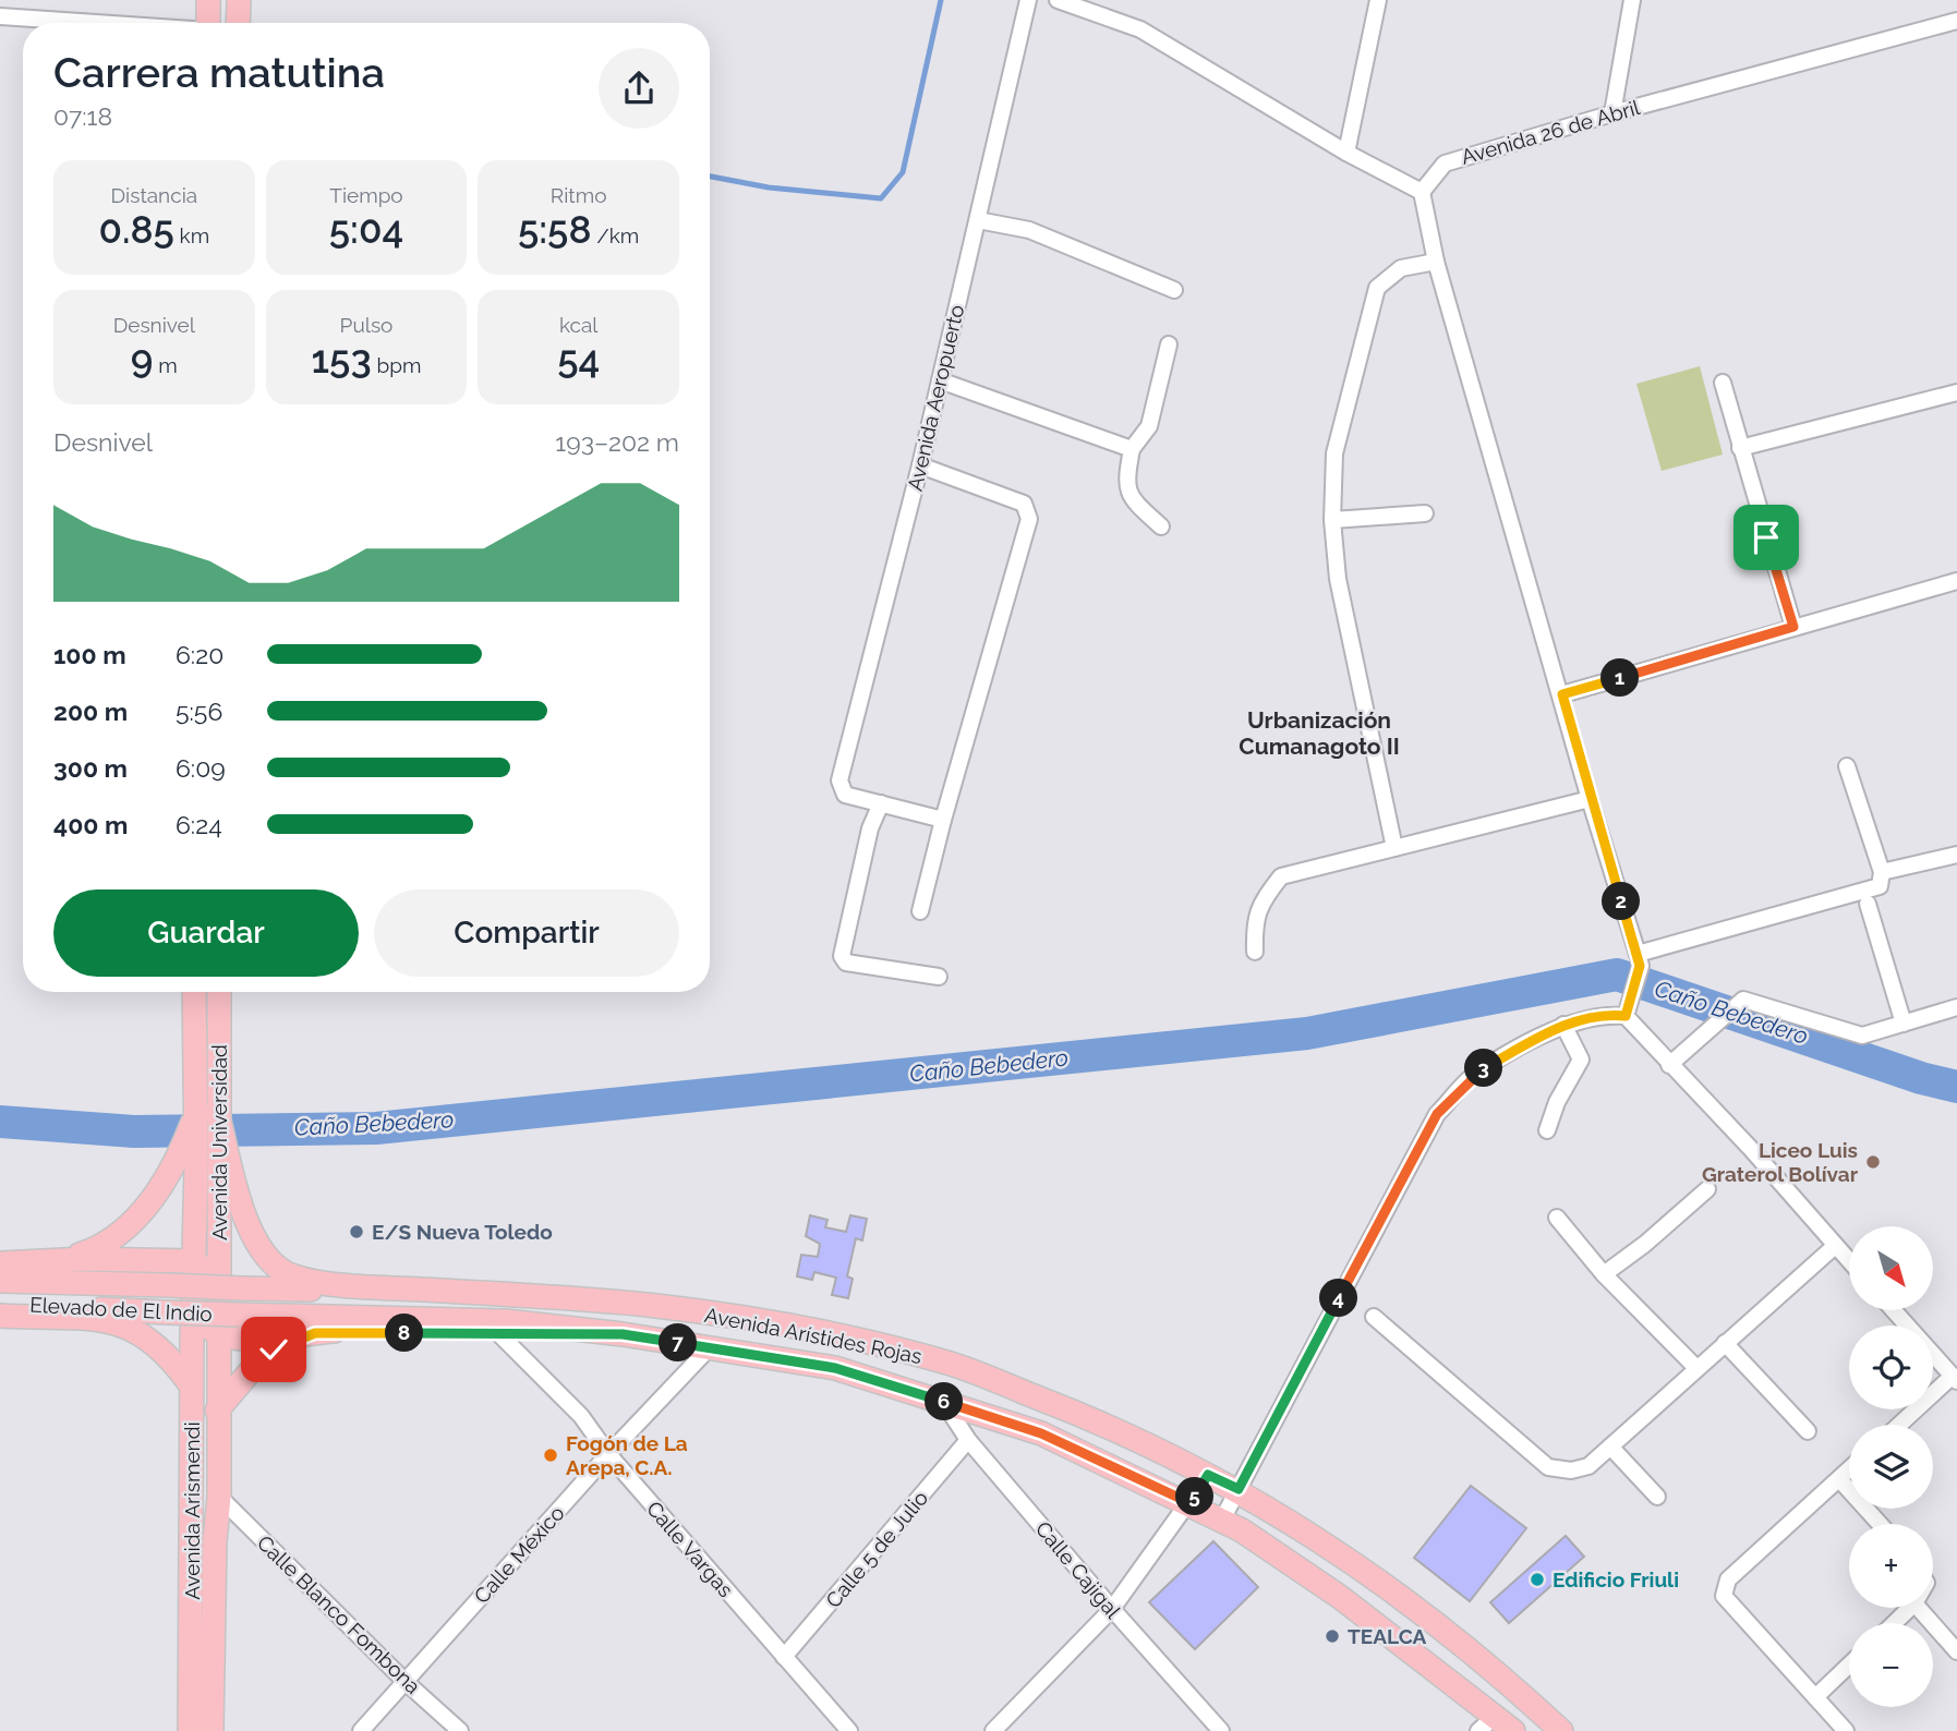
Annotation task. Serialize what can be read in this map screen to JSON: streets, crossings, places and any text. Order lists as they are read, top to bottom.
{
  "streets": {
    "main road": [
      "Avenida Universidad",
      "Elevado de El Indio",
      "Avenida Arístides Rojas",
      "Avenida Arismendi"
    ],
    "street": [
      "Avenida 26 de Abril",
      "Avenida Aeropuerto",
      "Calle Vargas",
      "Calle 5 de Julio",
      "Calle México",
      "Calle Cajigal",
      "Calle Blanco Fombona"
    ]
  },
  "crossings": [
    ["Avenida Universidad", "Elevado de El Indio"],
    ["Avenida Universidad", "Avenida Arismendi"],
    ["Elevado de El Indio", "Avenida Arístides Rojas"],
    ["Elevado de El Indio", "Avenida Arismendi"],
    ["Avenida Arístides Rojas", "Calle México"],
    ["Avenida Arístides Rojas", "Calle Cajigal"],
    ["Avenida Arismendi", "Calle Blanco Fombona"],
    ["Calle Vargas", "Calle 5 de Julio"],
    ["Calle Vargas", "Calle México"],
    ["Calle 5 de Julio", "Calle Cajigal"],
    ["Calle México", "Calle Blanco Fombona"]
  ],
  "districts": ["Urbanización Cumanagoto II"],
  "water": ["Caño Bebedero"],
  "places": [
    "Liceo Luis Graterol Bolívar",
    "E/S Nueva Toledo",
    "Fogón de La Arepa, C.A.",
    "Edificio Friuli",
    "TEALCA"
  ],
  "north": "bottom right",
  "page": {
    "heading": ["Carrera matutina", "07:18"],
    "stats": [
      ["Distancia", "0.85 km"],
      ["Tiempo", "5:04"],
      ["Ritmo", "5:58 /km"],
      ["Desnivel", "9 m"],
      ["Pulso", "153 bpm"],
      ["kcal", "54"]
    ],
    "chart": ["Desnivel", "193–202 m"],
    "list": [
      {
        "name": "100 m",
        "note": "6:20"
      },
      {
        "name": "200 m",
        "note": "5:56"
      },
      {
        "name": "300 m",
        "note": "6:09"
      },
      {
        "name": "400 m",
        "note": "6:24"
      }
    ],
    "pins": [
      "1",
      "2",
      "3",
      "4",
      "8",
      "7",
      "6",
      "5"
    ],
    "buttons": ["Guardar", "Compartir"],
    "map_buttons": ["+", "−"]
  }
}
